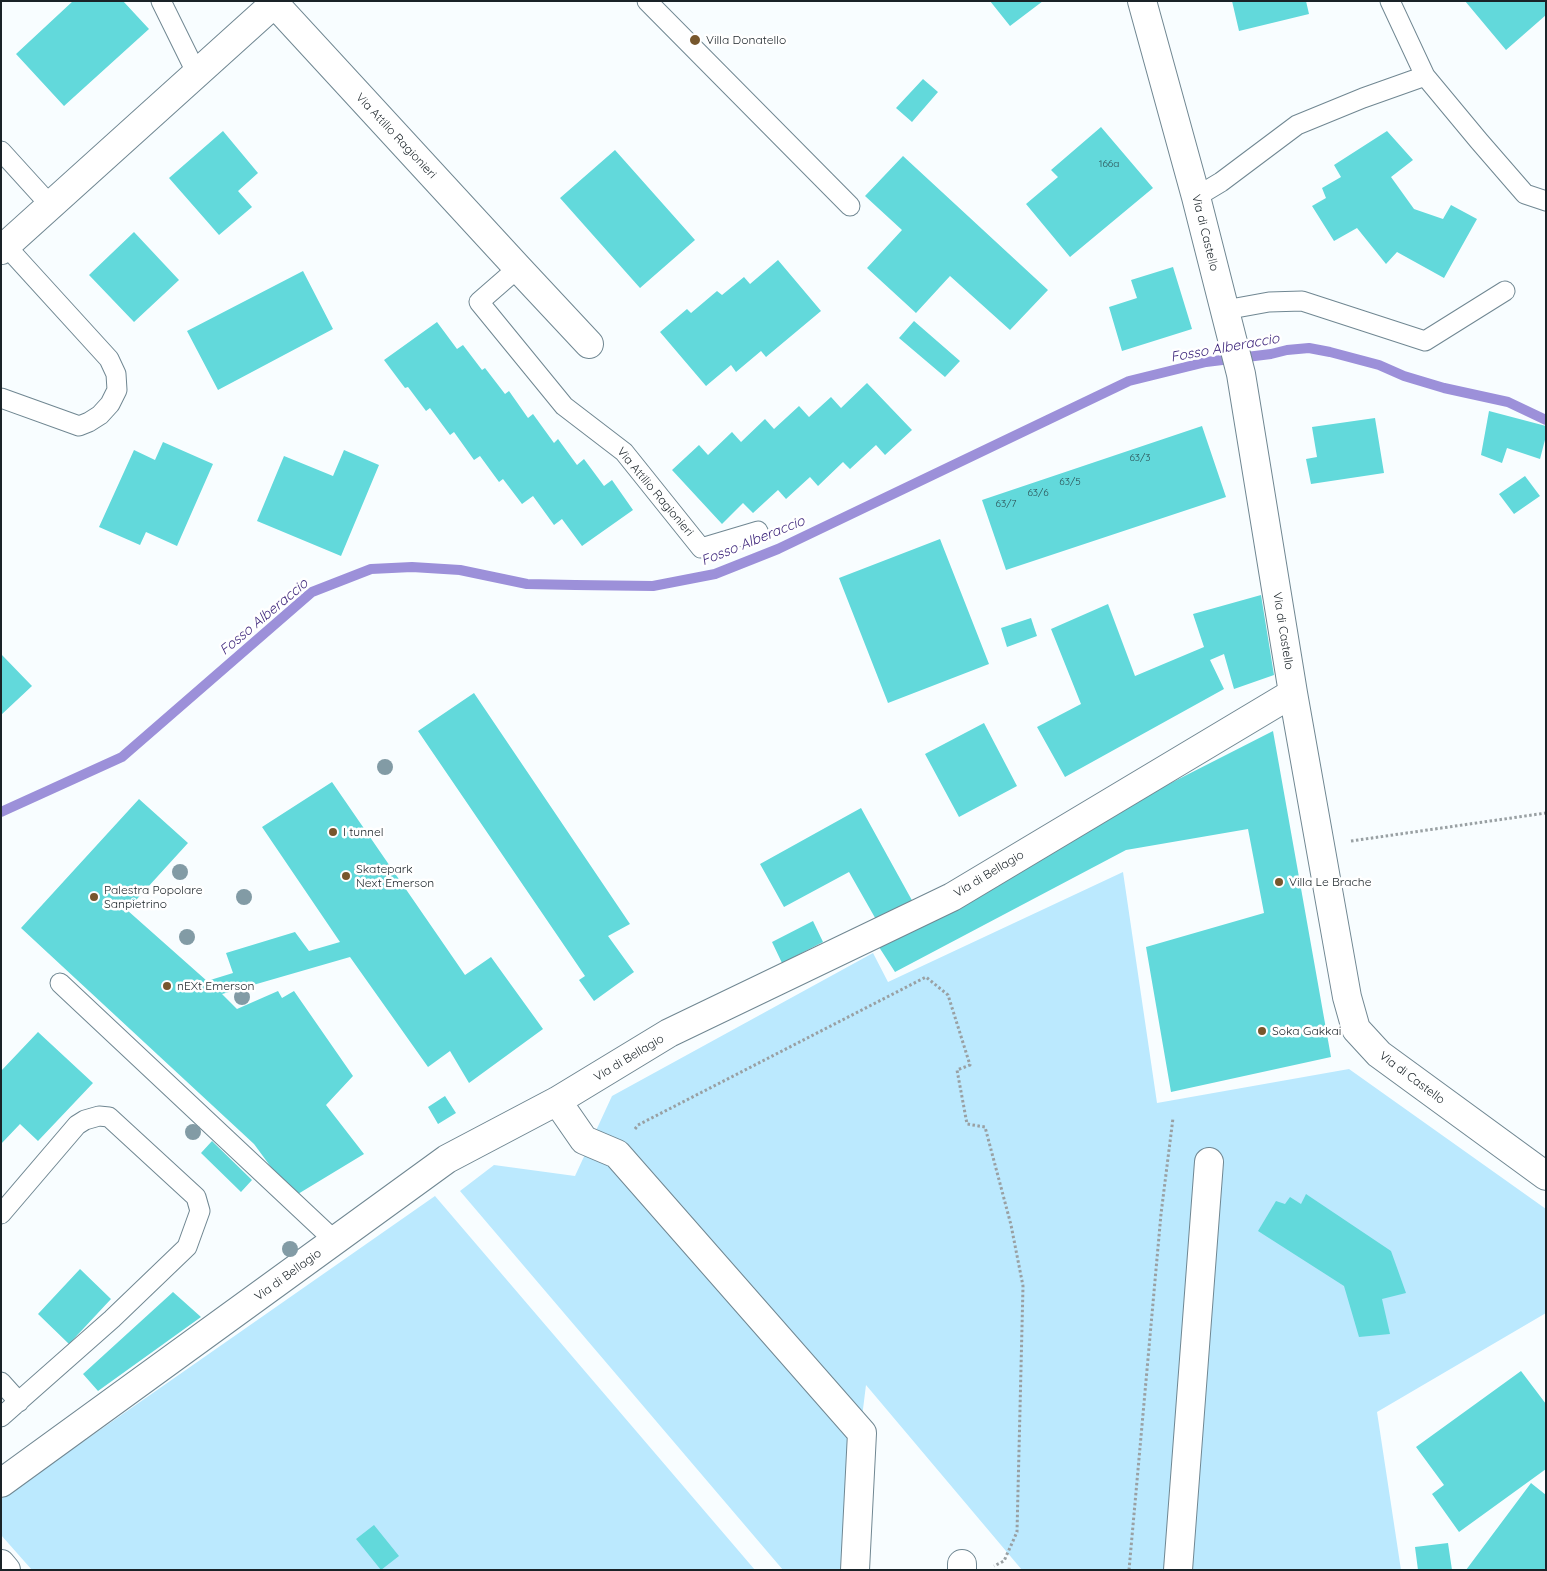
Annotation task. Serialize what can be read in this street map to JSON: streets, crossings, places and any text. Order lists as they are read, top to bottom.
{
  "streets": {
    "street": ["Via Attilio Ragionieri", "Via di Castello", "Via di Bellagio"]
  },
  "crossings": [
    ["Via di Castello", "Via di Bellagio"]
  ],
  "water": ["Fosso Alberaccio"],
  "places": [
    "Villa Donatello",
    "I tunnel",
    "Skatepark Next Emerson",
    "Villa Le Brache",
    "Palestra Popolare Sanpietrino",
    "nEXt Emerson",
    "Soka Gakkai"
  ],
  "house_numbers": [
    "166a",
    "63/3",
    "63/5",
    "63/6",
    "63/7"
  ]
}
